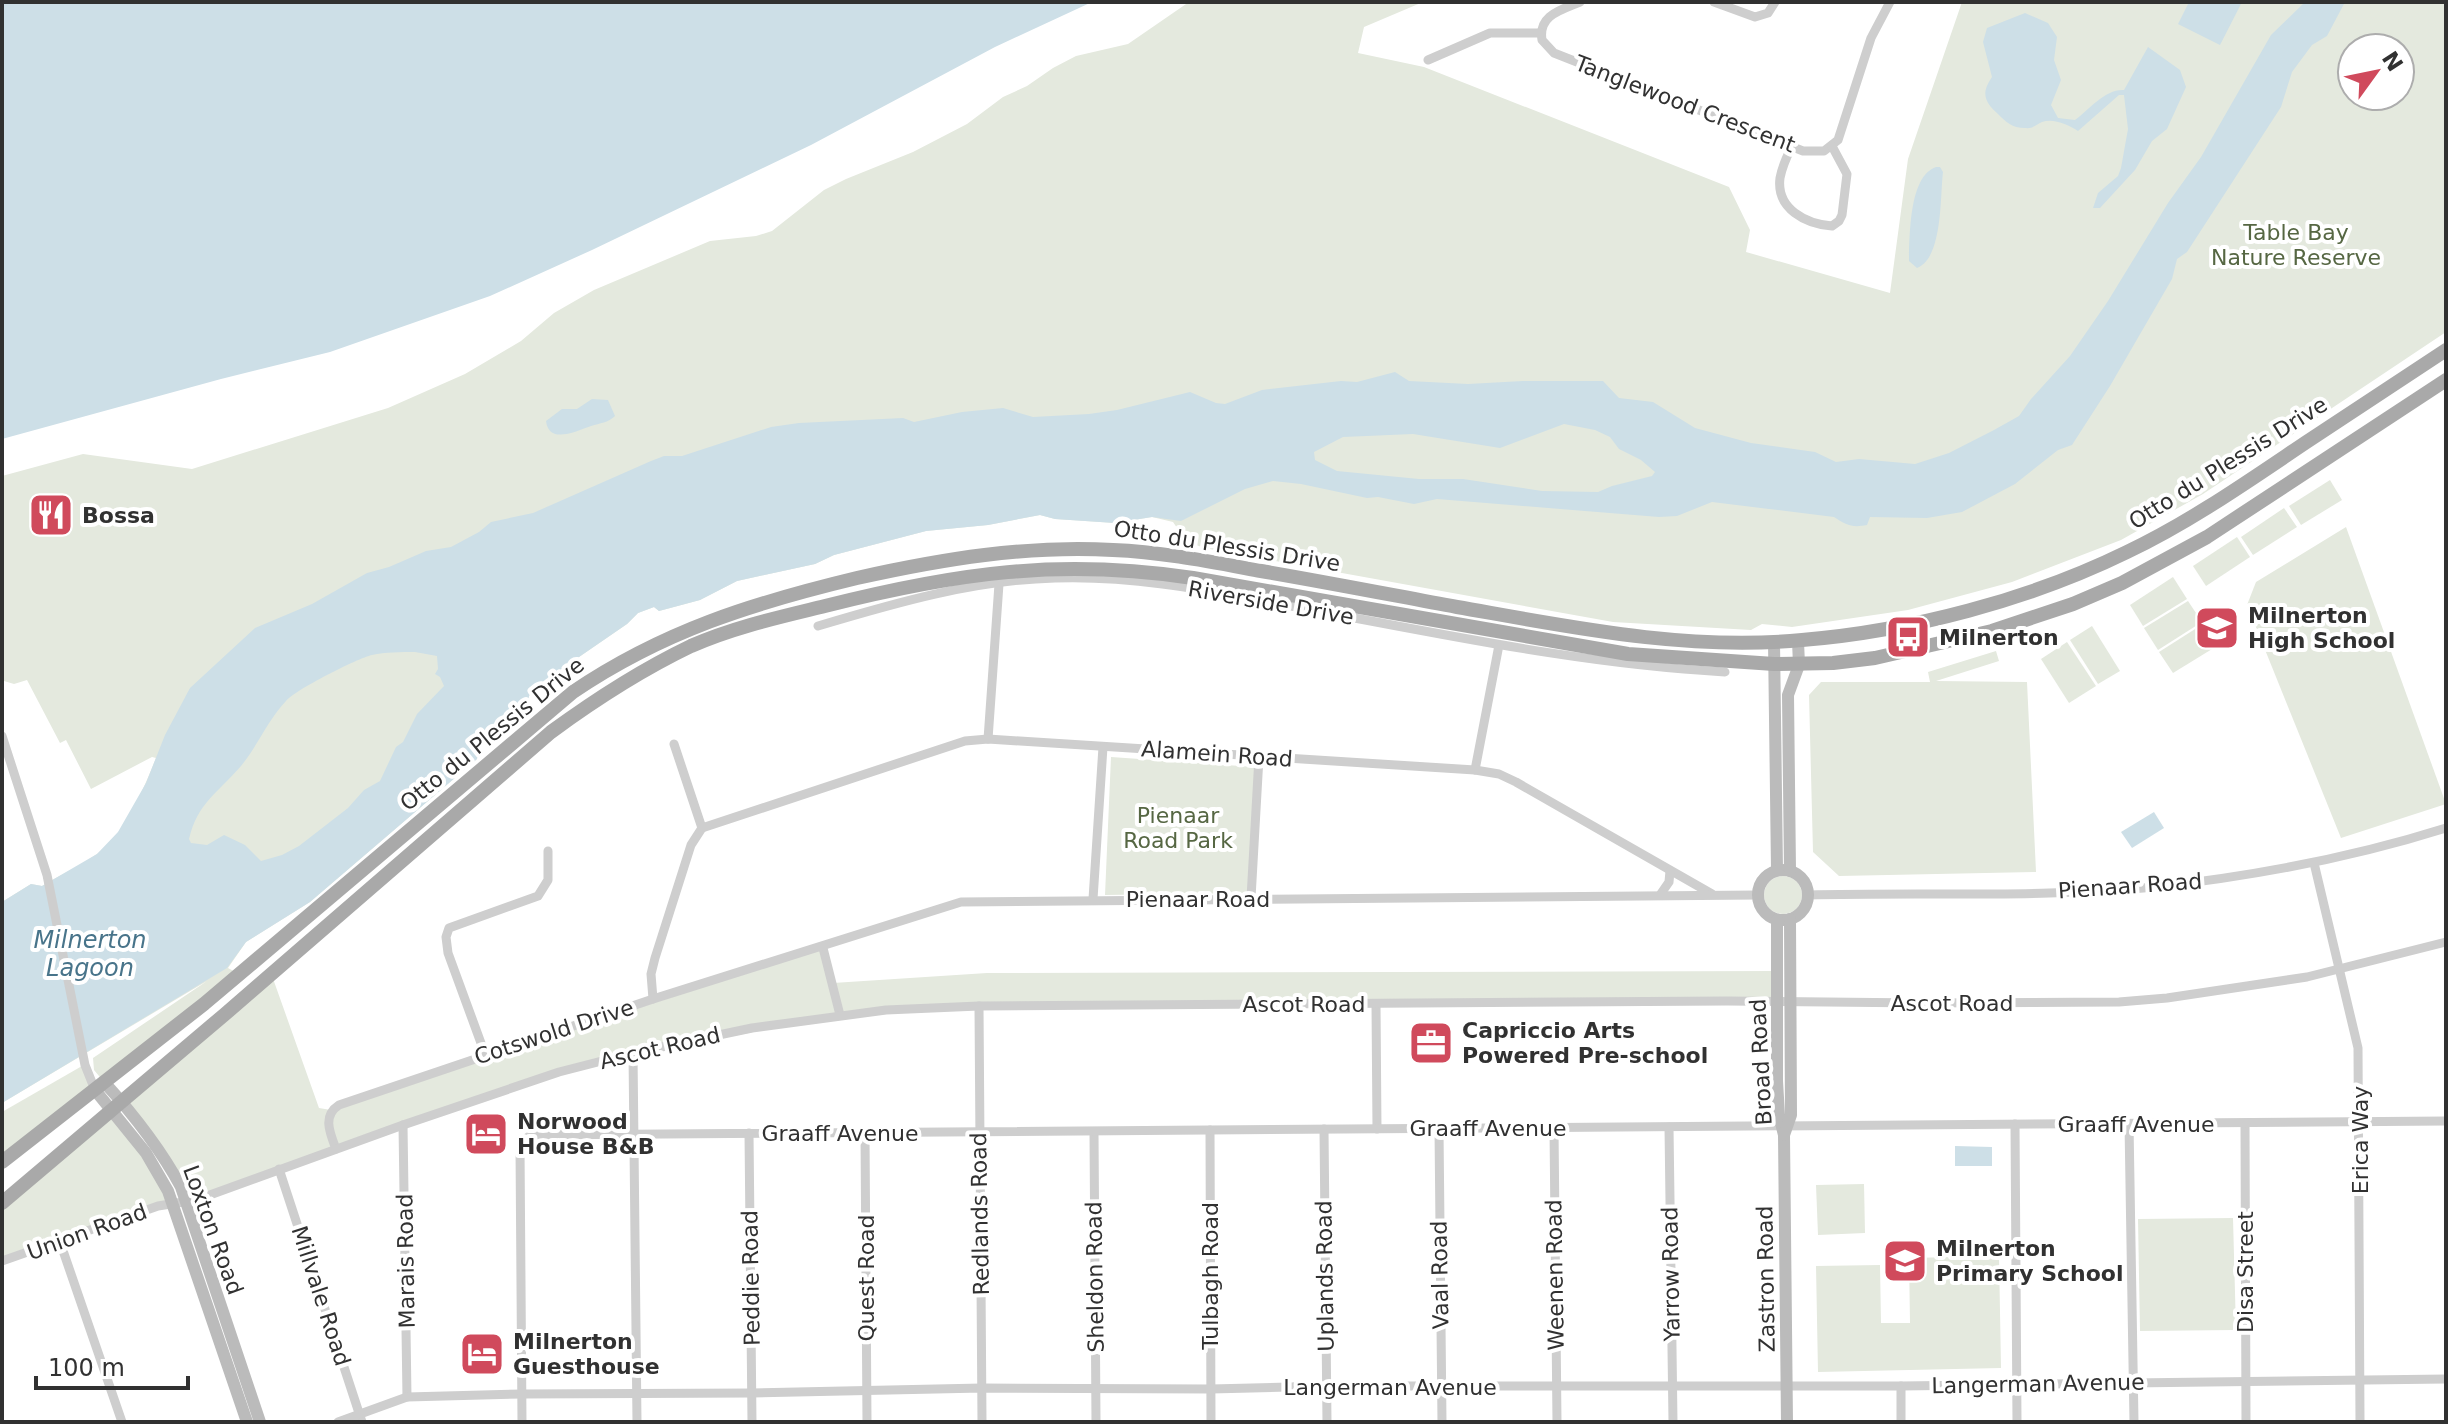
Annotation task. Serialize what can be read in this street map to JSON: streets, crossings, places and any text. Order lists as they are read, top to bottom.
{
  "streets": {
    "main road": ["Otto du Plessis Drive"],
    "street": [
      "Tanglewood Crescent",
      "Riverside Drive",
      "Alamein Road",
      "Pienaar Road",
      "Ascot Road",
      "Cotswold Drive",
      "Broad Road",
      "Graaff Avenue",
      "Erica Way",
      "Redlands Road",
      "Loxton Road",
      "Union Road",
      "Marais Road",
      "Disa Street",
      "Yarrow Road",
      "Vaal Road",
      "Weenen Road",
      "Tulbagh Road",
      "Uplands Road",
      "Sheldon Road",
      "Peddie Road",
      "Quest Road",
      "Zastron Road",
      "Millvale Road",
      "Langerman Avenue"
    ]
  },
  "crossings": [
    ["Otto du Plessis Drive", "Loxton Road"],
    ["Alamein Road", "Pienaar Road"],
    ["Alamein Road", "Cotswold Drive"],
    ["Pienaar Road", "Cotswold Drive"],
    ["Pienaar Road", "Broad Road"],
    ["Pienaar Road", "Erica Way"],
    ["Ascot Road", "Cotswold Drive"],
    ["Ascot Road", "Broad Road"],
    ["Ascot Road", "Erica Way"],
    ["Ascot Road", "Redlands Road"],
    ["Ascot Road", "Loxton Road"],
    ["Ascot Road", "Union Road"],
    ["Ascot Road", "Marais Road"],
    ["Ascot Road", "Millvale Road"],
    ["Broad Road", "Graaff Avenue"],
    ["Broad Road", "Zastron Road"],
    ["Graaff Avenue", "Erica Way"],
    ["Graaff Avenue", "Redlands Road"],
    ["Graaff Avenue", "Disa Street"],
    ["Graaff Avenue", "Yarrow Road"],
    ["Graaff Avenue", "Vaal Road"],
    ["Graaff Avenue", "Weenen Road"],
    ["Graaff Avenue", "Tulbagh Road"],
    ["Graaff Avenue", "Uplands Road"],
    ["Graaff Avenue", "Sheldon Road"],
    ["Graaff Avenue", "Peddie Road"],
    ["Graaff Avenue", "Quest Road"],
    ["Graaff Avenue", "Zastron Road"],
    ["Graaff Avenue", "Langerman Avenue"],
    ["Erica Way", "Langerman Avenue"],
    ["Redlands Road", "Langerman Avenue"],
    ["Loxton Road", "Union Road"],
    ["Marais Road", "Langerman Avenue"],
    ["Disa Street", "Langerman Avenue"],
    ["Yarrow Road", "Langerman Avenue"],
    ["Vaal Road", "Langerman Avenue"],
    ["Weenen Road", "Langerman Avenue"],
    ["Tulbagh Road", "Langerman Avenue"],
    ["Uplands Road", "Langerman Avenue"],
    ["Sheldon Road", "Langerman Avenue"],
    ["Peddie Road", "Langerman Avenue"],
    ["Quest Road", "Langerman Avenue"],
    ["Zastron Road", "Langerman Avenue"],
    ["Millvale Road", "Langerman Avenue"]
  ],
  "water": ["Milnerton Lagoon"],
  "parks": ["Table Bay Nature Reserve", "Pienaar Road Park"],
  "places": {
    "restaurant": ["Bossa"],
    "school or university": ["Milnerton High School", "Milnerton Primary School"],
    "bus stop": ["Milnerton"],
    "office": ["Capriccio Arts Powered Pre-school"],
    "hotel": ["Norwood House B&B", "Milnerton Guesthouse"]
  },
  "scale_bar": "100 m",
  "north": "top right"
}
